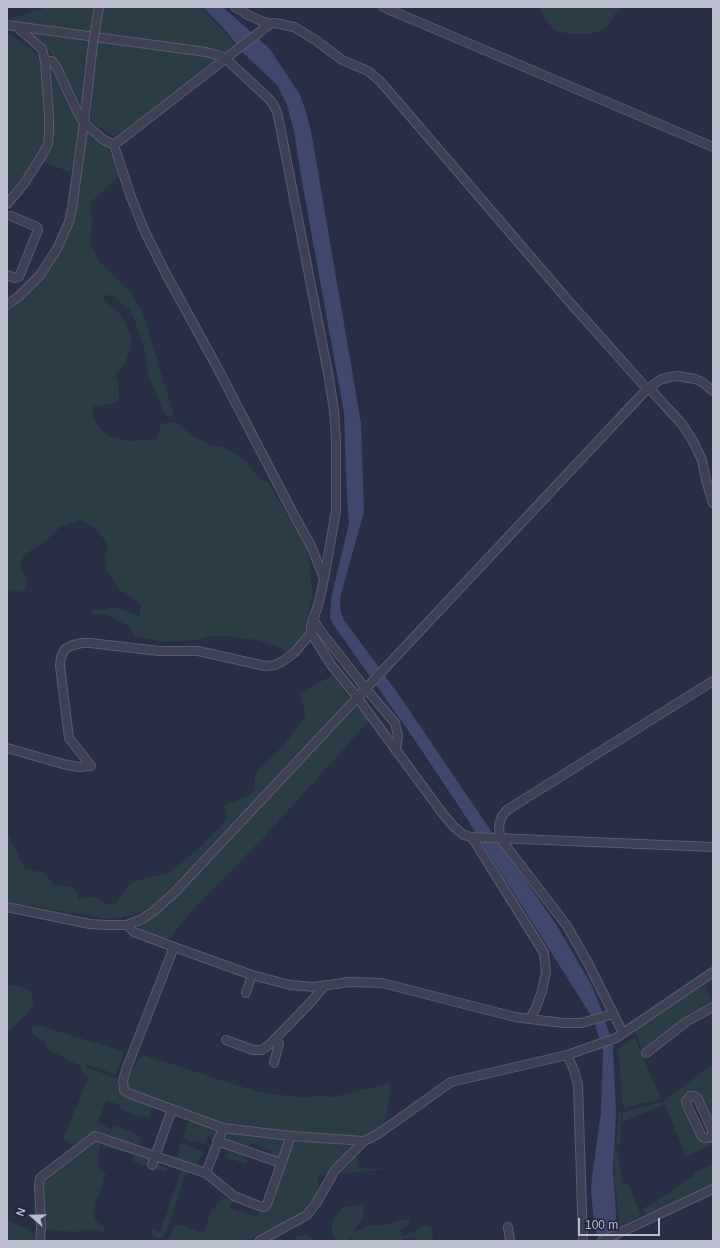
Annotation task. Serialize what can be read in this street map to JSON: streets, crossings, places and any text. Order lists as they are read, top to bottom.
{
  "scale_bar": "100 m",
  "north": "left"
}
